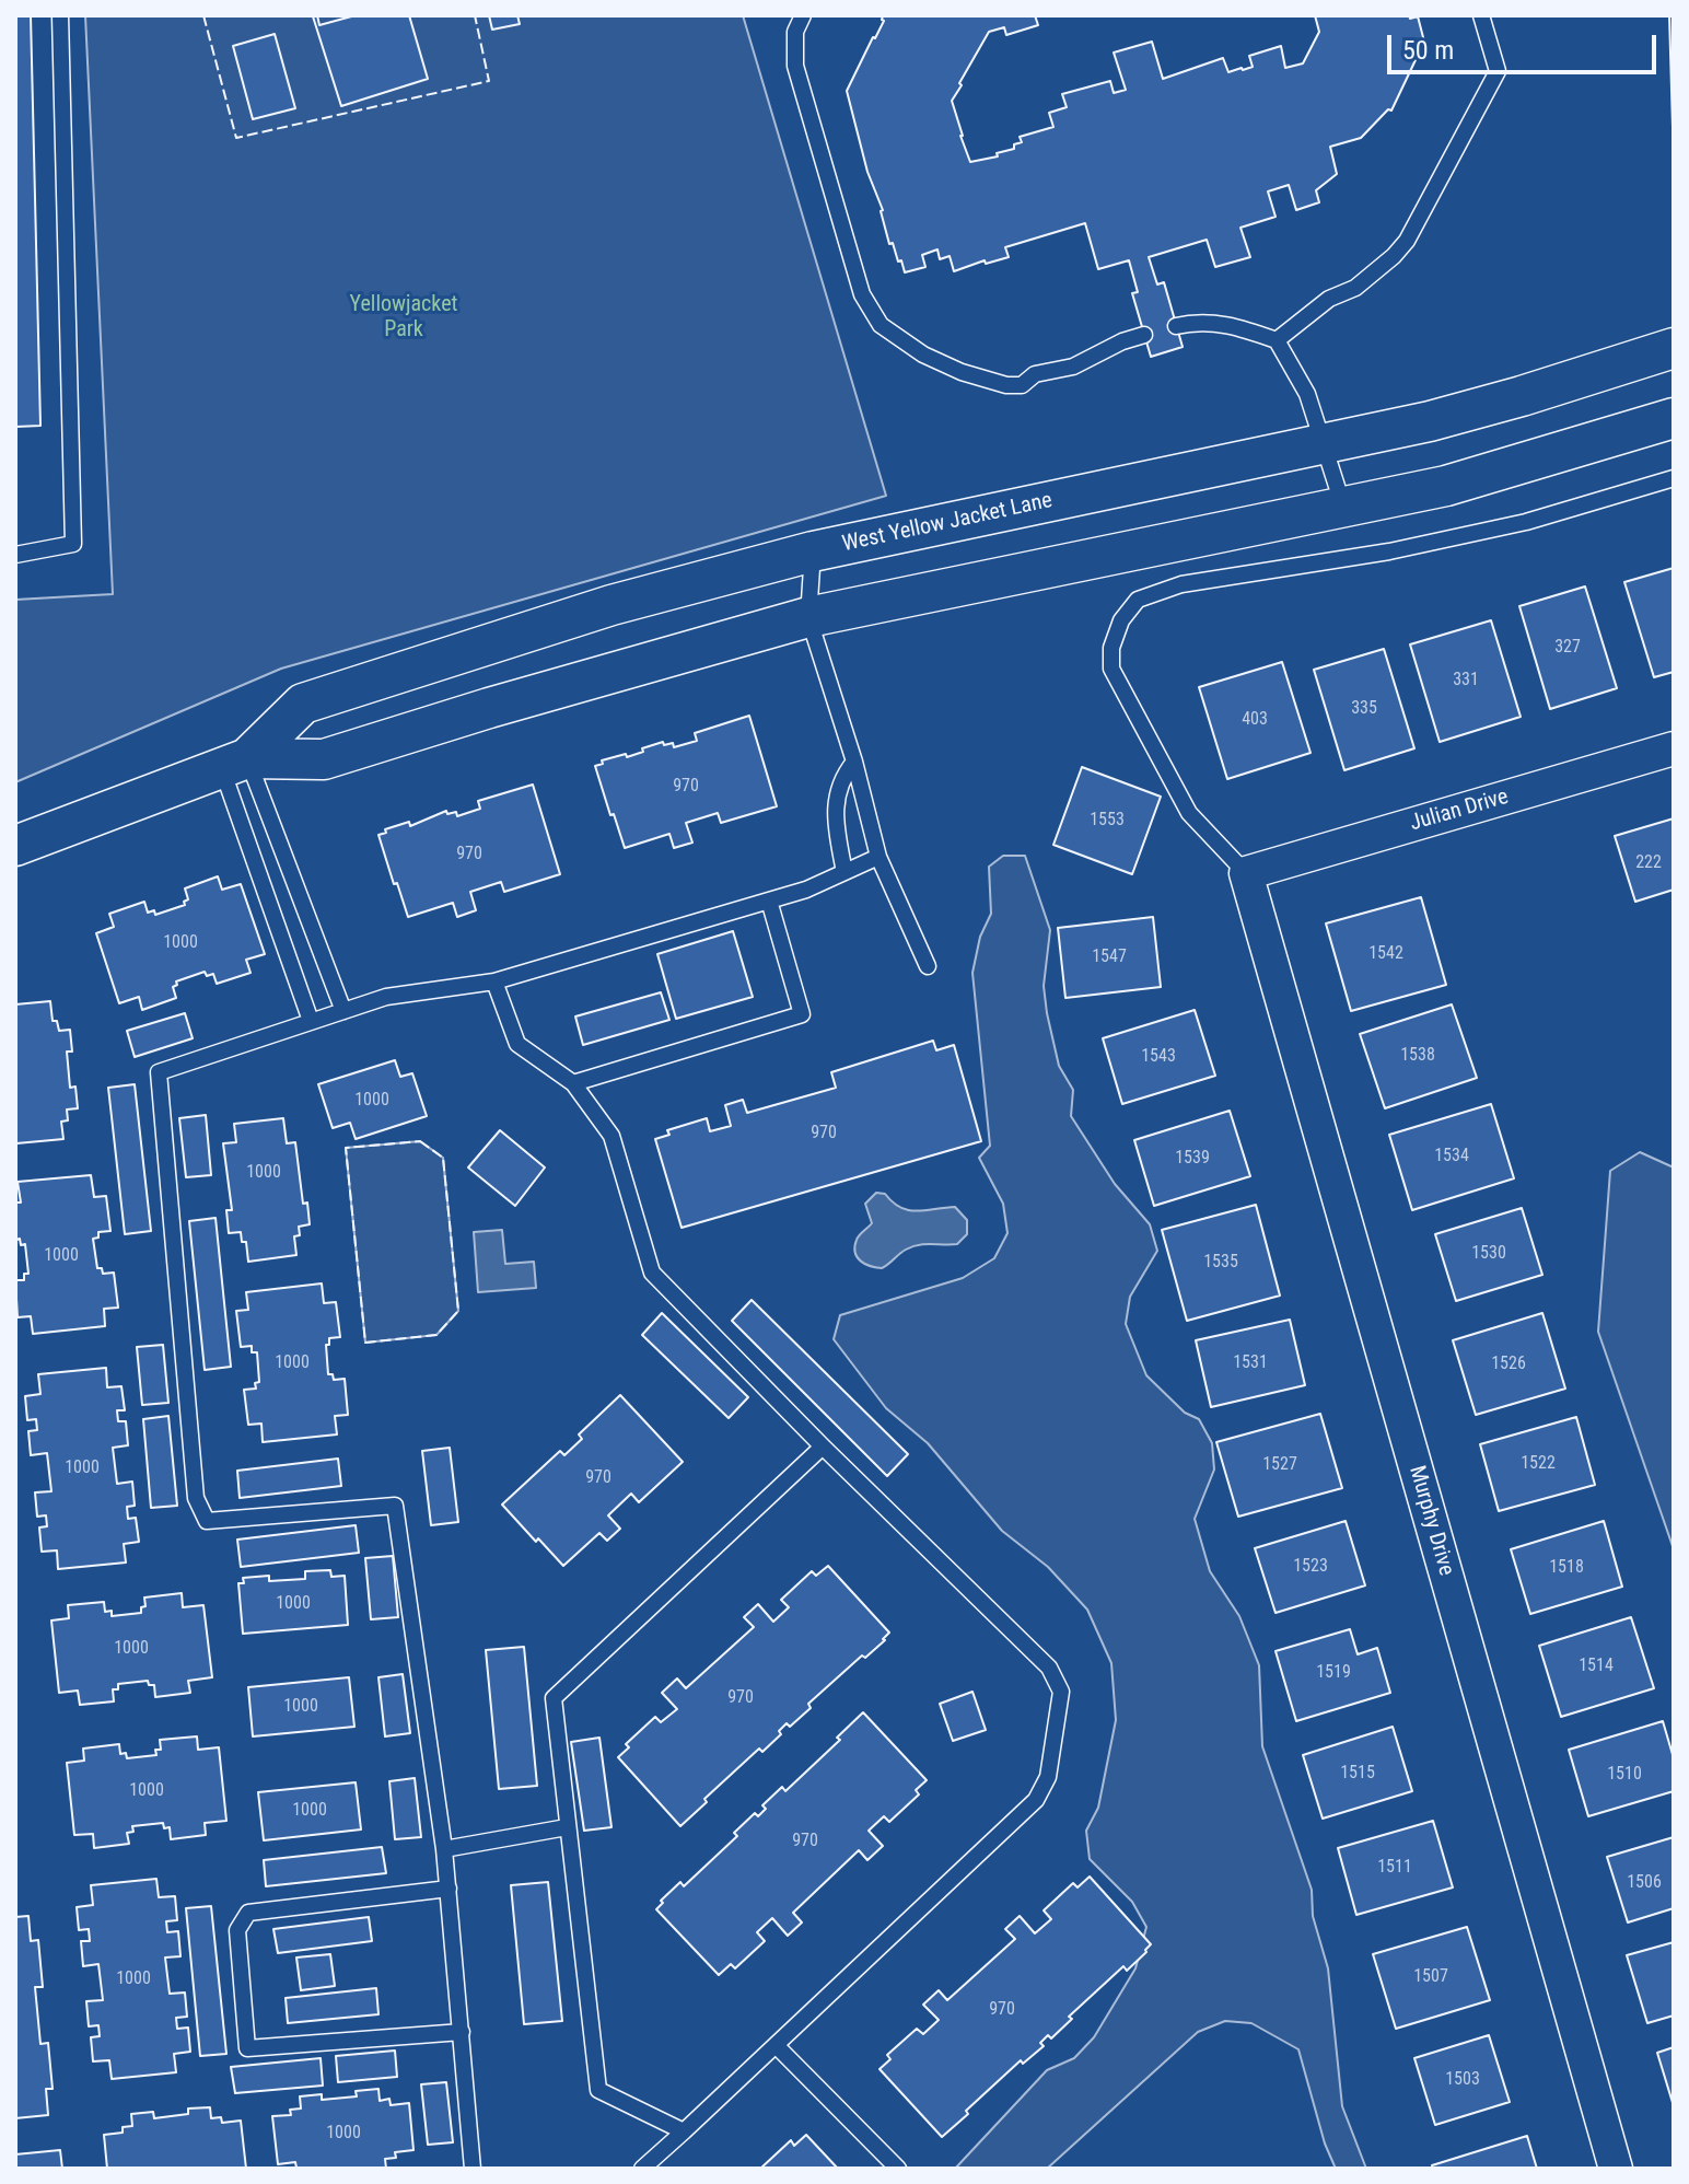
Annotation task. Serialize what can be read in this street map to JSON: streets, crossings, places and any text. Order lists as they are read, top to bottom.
{
  "streets": {
    "street": ["West Yellow Jacket Lane", "Julian Drive", "Murphy Drive"]
  },
  "crossings": [
    ["Julian Drive", "Murphy Drive"]
  ],
  "parks": ["Yellowjacket Park"],
  "house_numbers": [
    "327",
    "331",
    "335",
    "403",
    "970",
    "1553",
    "970",
    "222",
    "1000",
    "1542",
    "1547",
    "1538",
    "1543",
    "1000",
    "970",
    "1534",
    "1539",
    "1000",
    "1530",
    "1000",
    "1535",
    "1000",
    "1531",
    "1526",
    "1522",
    "1527",
    "1000",
    "970",
    "1523",
    "1518",
    "1000",
    "1000",
    "1514",
    "1519",
    "970",
    "1000",
    "1515",
    "1510",
    "1000",
    "1000",
    "970",
    "1511",
    "1506",
    "1507",
    "1000",
    "970",
    "1503",
    "1000"
  ],
  "scale_bar": "50 m"
}
